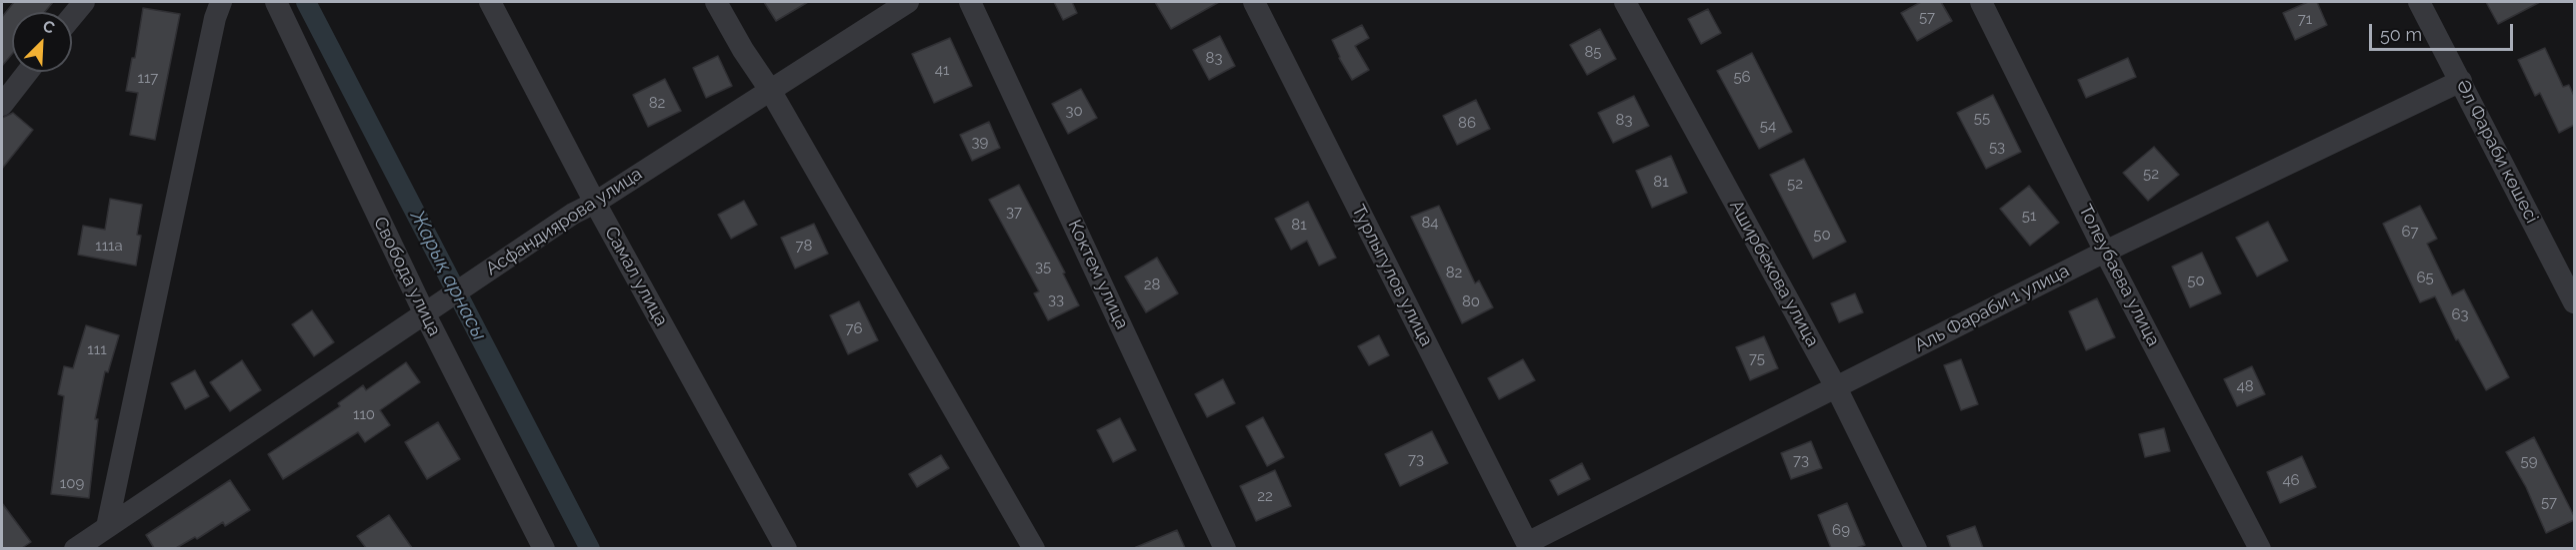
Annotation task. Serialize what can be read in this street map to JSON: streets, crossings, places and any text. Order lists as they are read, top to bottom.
{
  "streets": {
    "street": [
      "Әл Фараби көшесі",
      "Асфандиярова улица",
      "Аширбекова улица",
      "Коктем улица",
      "Турлыгулов улица",
      "Толеубаева улица",
      "Свобода улица",
      "Самал улица",
      "Аль Фараби 1 улица"
    ]
  },
  "crossings": [
    ["Әл Фараби көшесі", "Аль Фараби 1 улица"],
    ["Асфандиярова улица", "Свобода улица"],
    ["Асфандиярова улица", "Самал улица"],
    ["Аширбекова улица", "Аль Фараби 1 улица"],
    ["Турлыгулов улица", "Аль Фараби 1 улица"],
    ["Толеубаева улица", "Аль Фараби 1 улица"]
  ],
  "water": ["Жарық арнасы"],
  "house_numbers": [
    "57",
    "71",
    "85",
    "83",
    "41",
    "56",
    "117",
    "82",
    "30",
    "55",
    "83",
    "86",
    "54",
    "39",
    "53",
    "52",
    "81",
    "52",
    "37",
    "51",
    "84",
    "81",
    "67",
    "50",
    "111а",
    "78",
    "35",
    "82",
    "65",
    "50",
    "28",
    "33",
    "80",
    "63",
    "76",
    "111",
    "75",
    "48",
    "110",
    "73",
    "73",
    "59",
    "46",
    "109",
    "22",
    "57",
    "69"
  ],
  "scale_bar": "50 m",
  "north": "top right"
}
